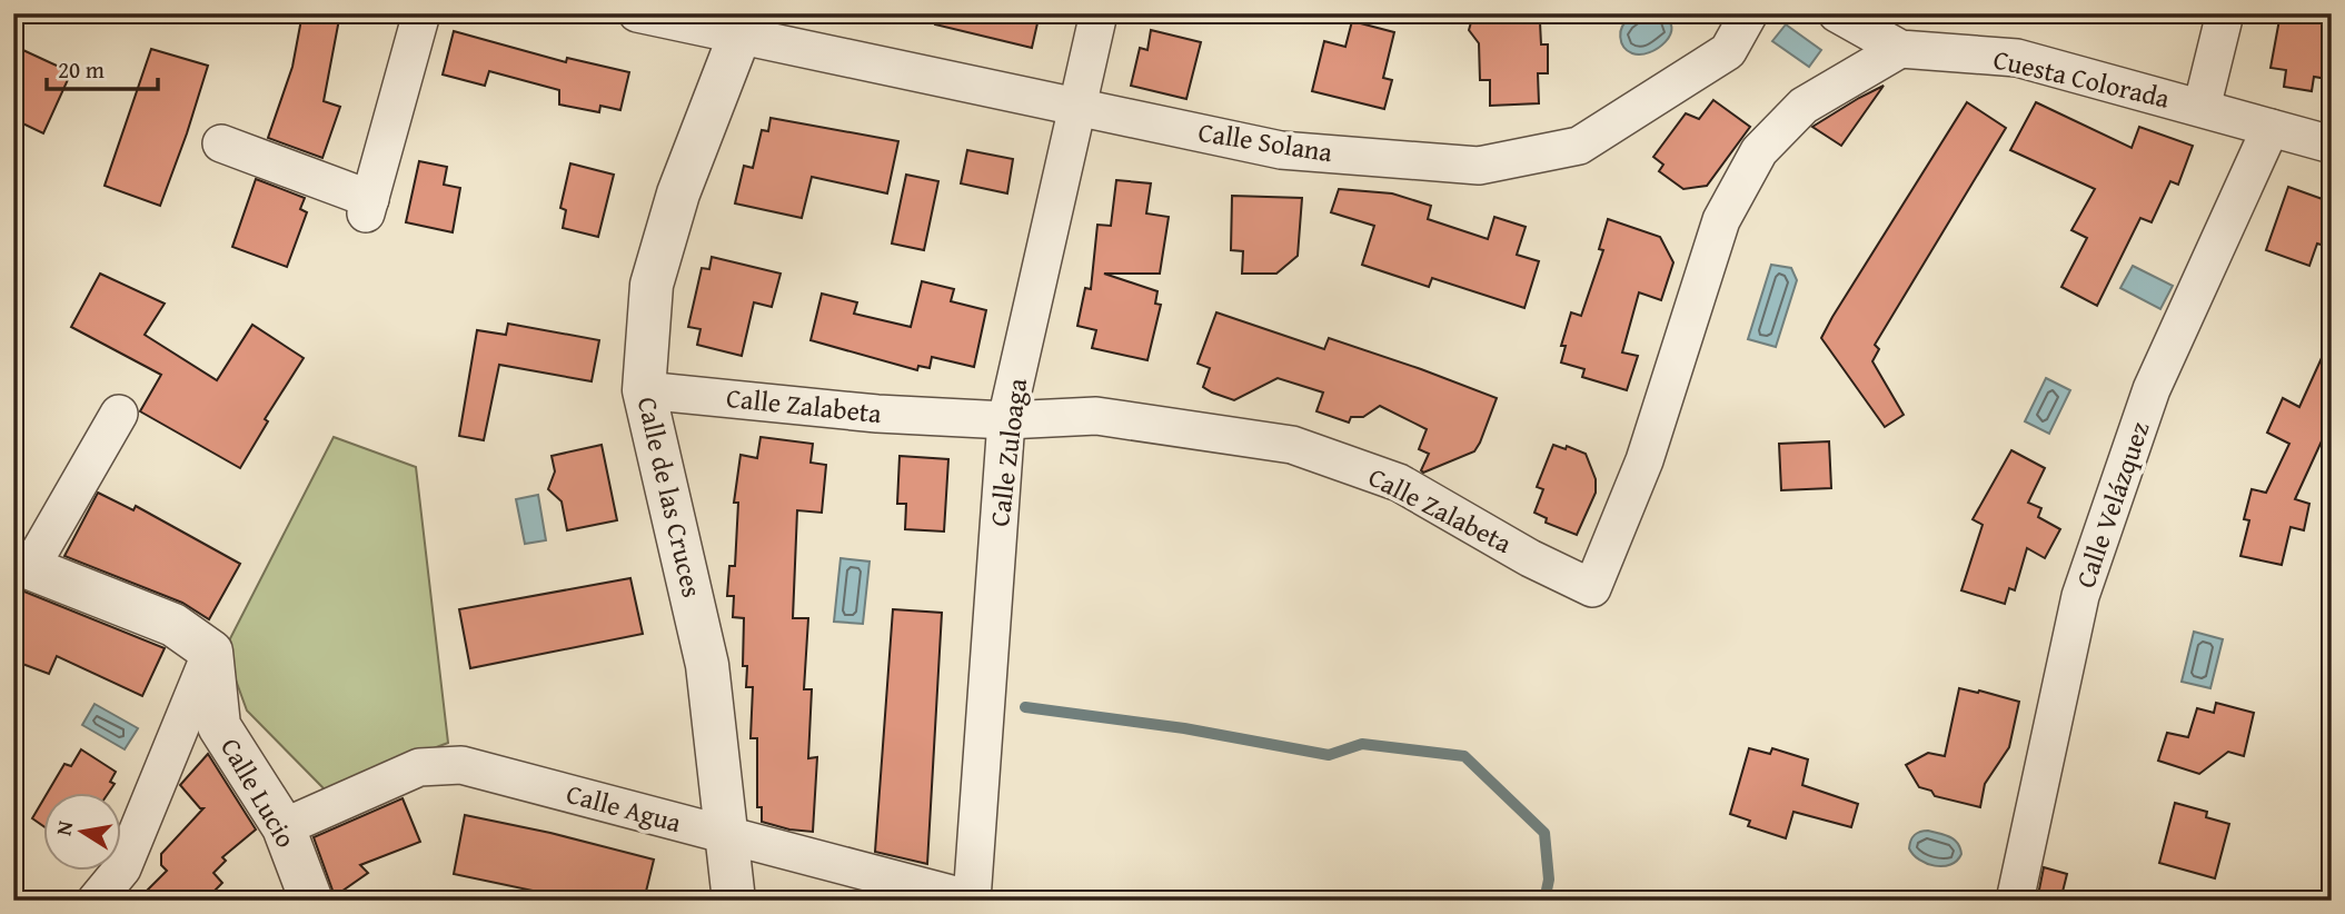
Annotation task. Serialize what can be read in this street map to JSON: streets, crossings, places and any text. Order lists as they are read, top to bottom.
{
  "streets": {
    "street": [
      "Cuesta Colorada",
      "Calle Solana",
      "Calle Zalabeta",
      "Calle Zuloaga",
      "Calle de las Cruces",
      "Calle Velázquez",
      "Calle Lucio",
      "Calle Agua"
    ]
  },
  "crossings": [
    ["Cuesta Colorada", "Calle Zalabeta"],
    ["Cuesta Colorada", "Calle Velázquez"],
    ["Calle Solana", "Calle Zuloaga"],
    ["Calle Solana", "Calle de las Cruces"],
    ["Calle Zalabeta", "Calle Zuloaga"],
    ["Calle Zalabeta", "Calle de las Cruces"],
    ["Calle Zuloaga", "Calle Agua"],
    ["Calle de las Cruces", "Calle Agua"],
    ["Calle Lucio", "Calle Agua"]
  ],
  "scale_bar": "20 m",
  "north": "left"
}
